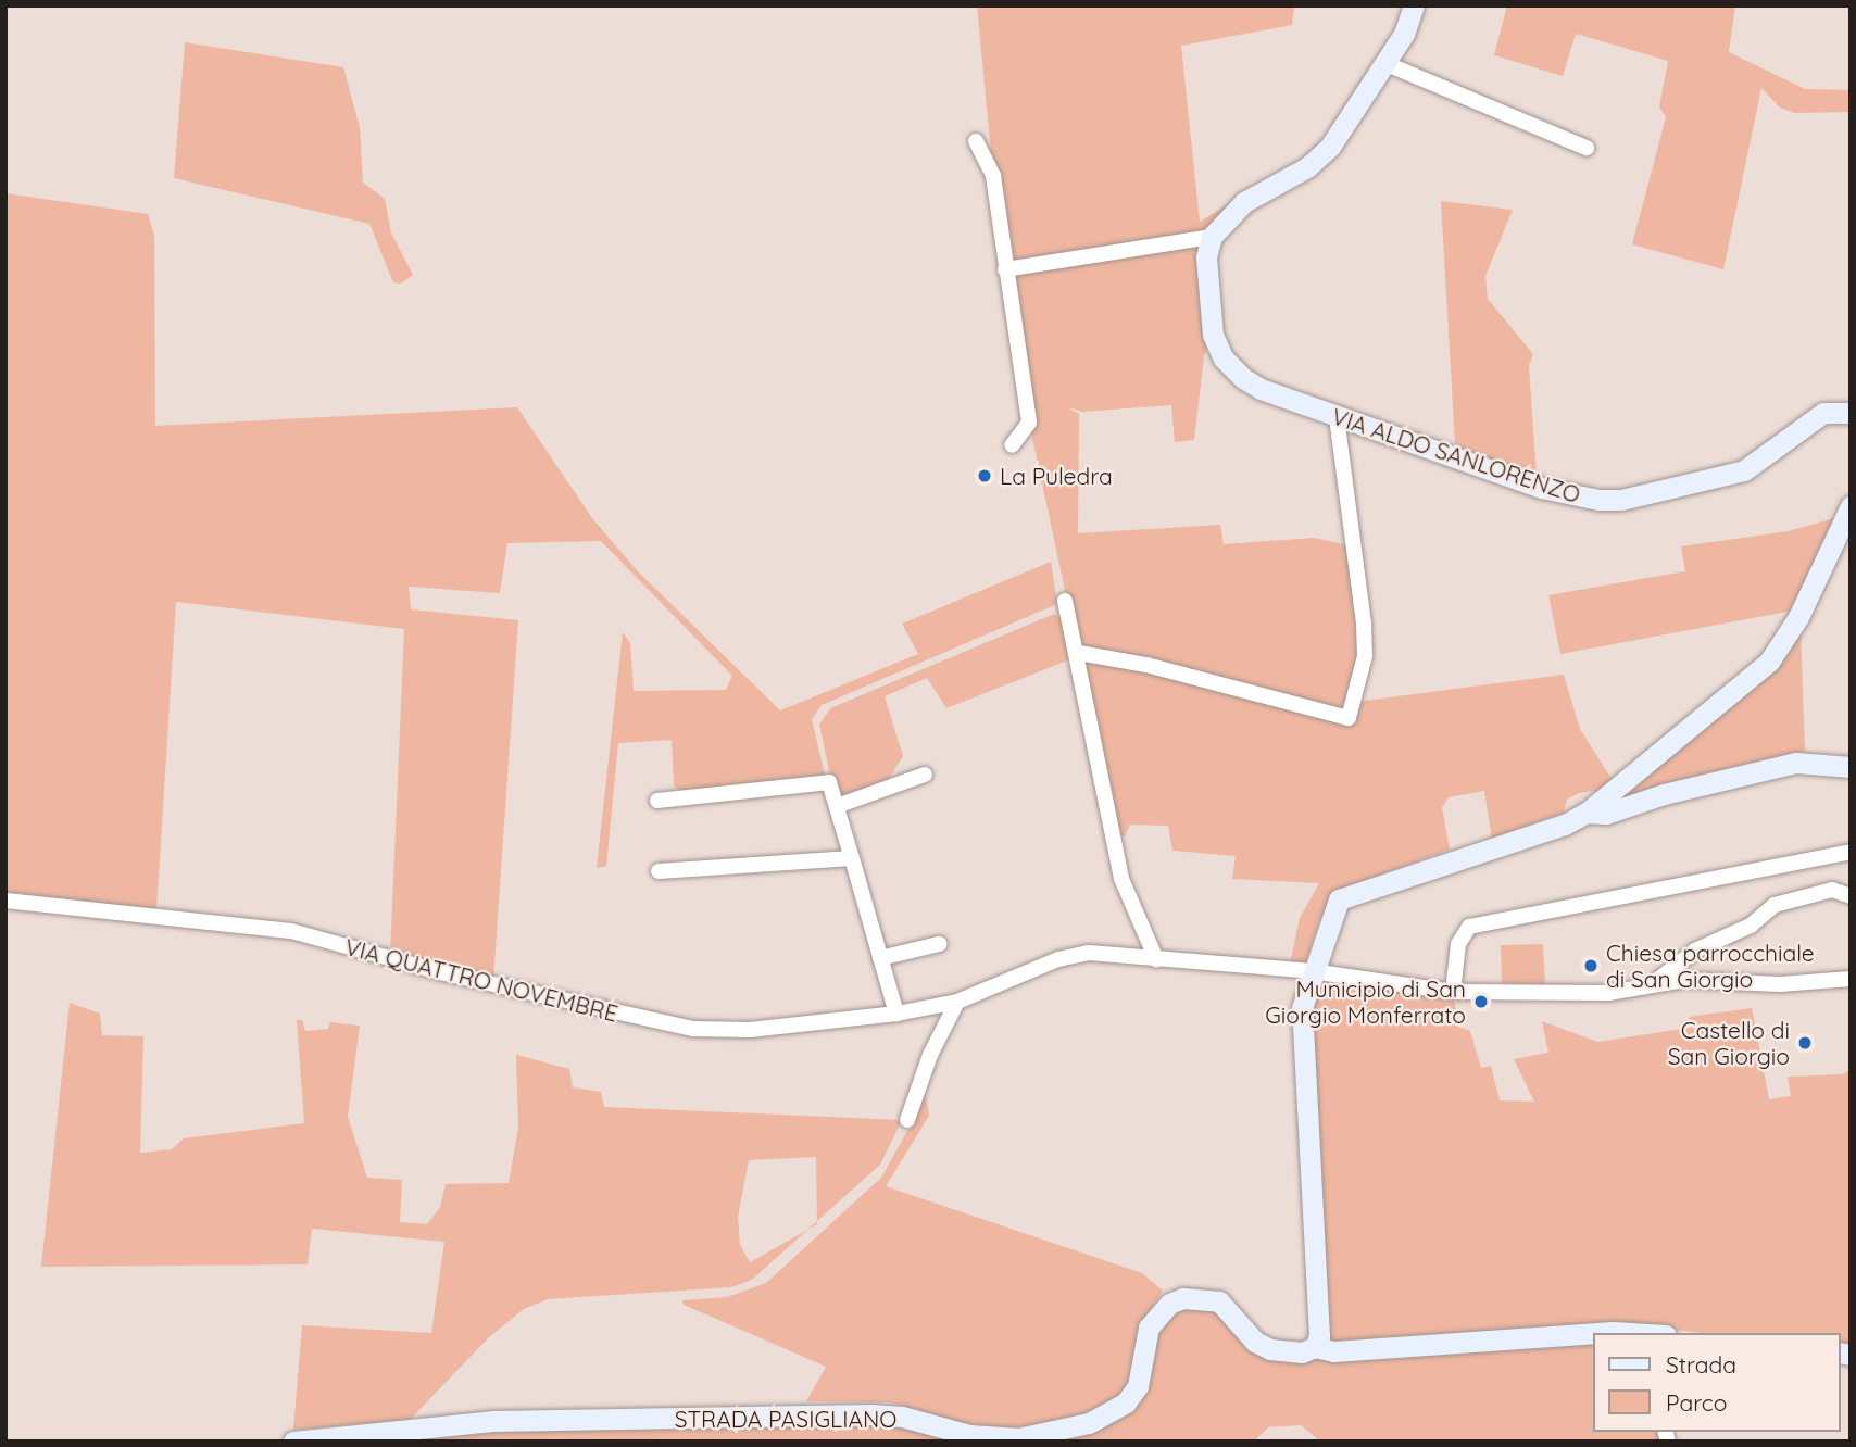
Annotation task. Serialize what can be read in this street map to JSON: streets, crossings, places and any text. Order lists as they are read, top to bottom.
{
  "streets": {
    "street": ["VIA ALDO SANLORENZO", "VIA QUATTRO NOVEMBRE", "STRADA PASIGLIANO"]
  },
  "places": [
    "La Puledra",
    "Chiesa parrocchiale di San Giorgio",
    "Municipio di San Giorgio Monferrato",
    "Castello di San Giorgio"
  ],
  "legend": ["Strada", "Parco"]
}
